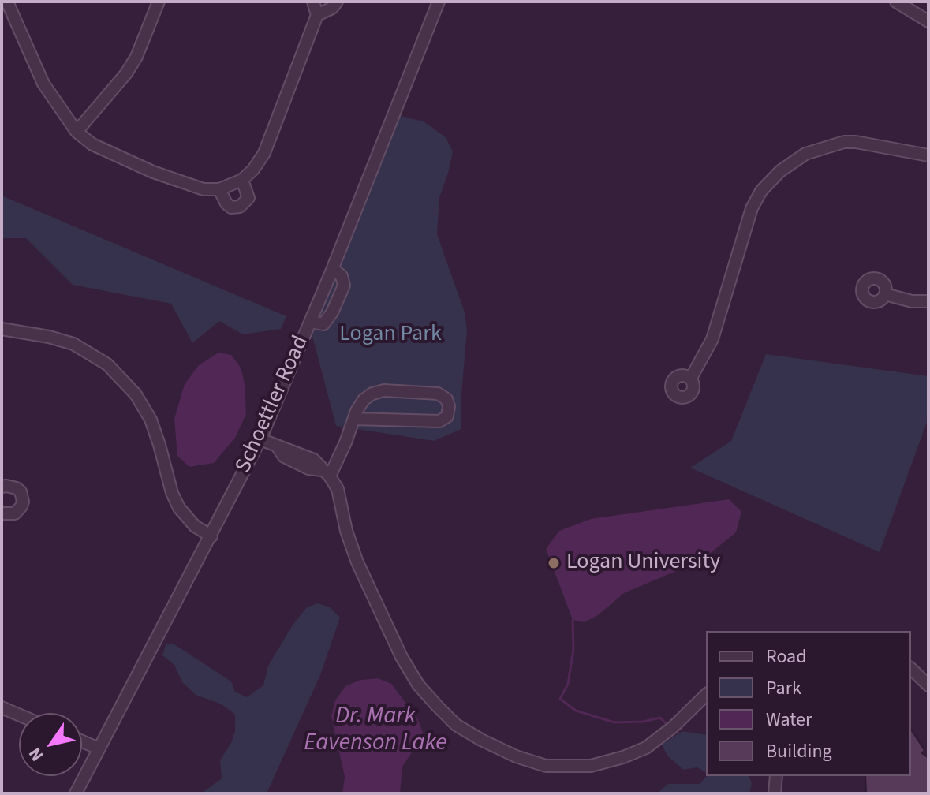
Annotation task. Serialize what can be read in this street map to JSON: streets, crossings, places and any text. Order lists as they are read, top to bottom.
{
  "streets": {
    "street": ["Schoettler Road"]
  },
  "water": ["Dr. Mark Eavenson Lake"],
  "parks": ["Logan Park"],
  "places": ["Logan University"],
  "legend": [
    "Road",
    "Park",
    "Water",
    "Building"
  ],
  "north": "bottom left"
}
